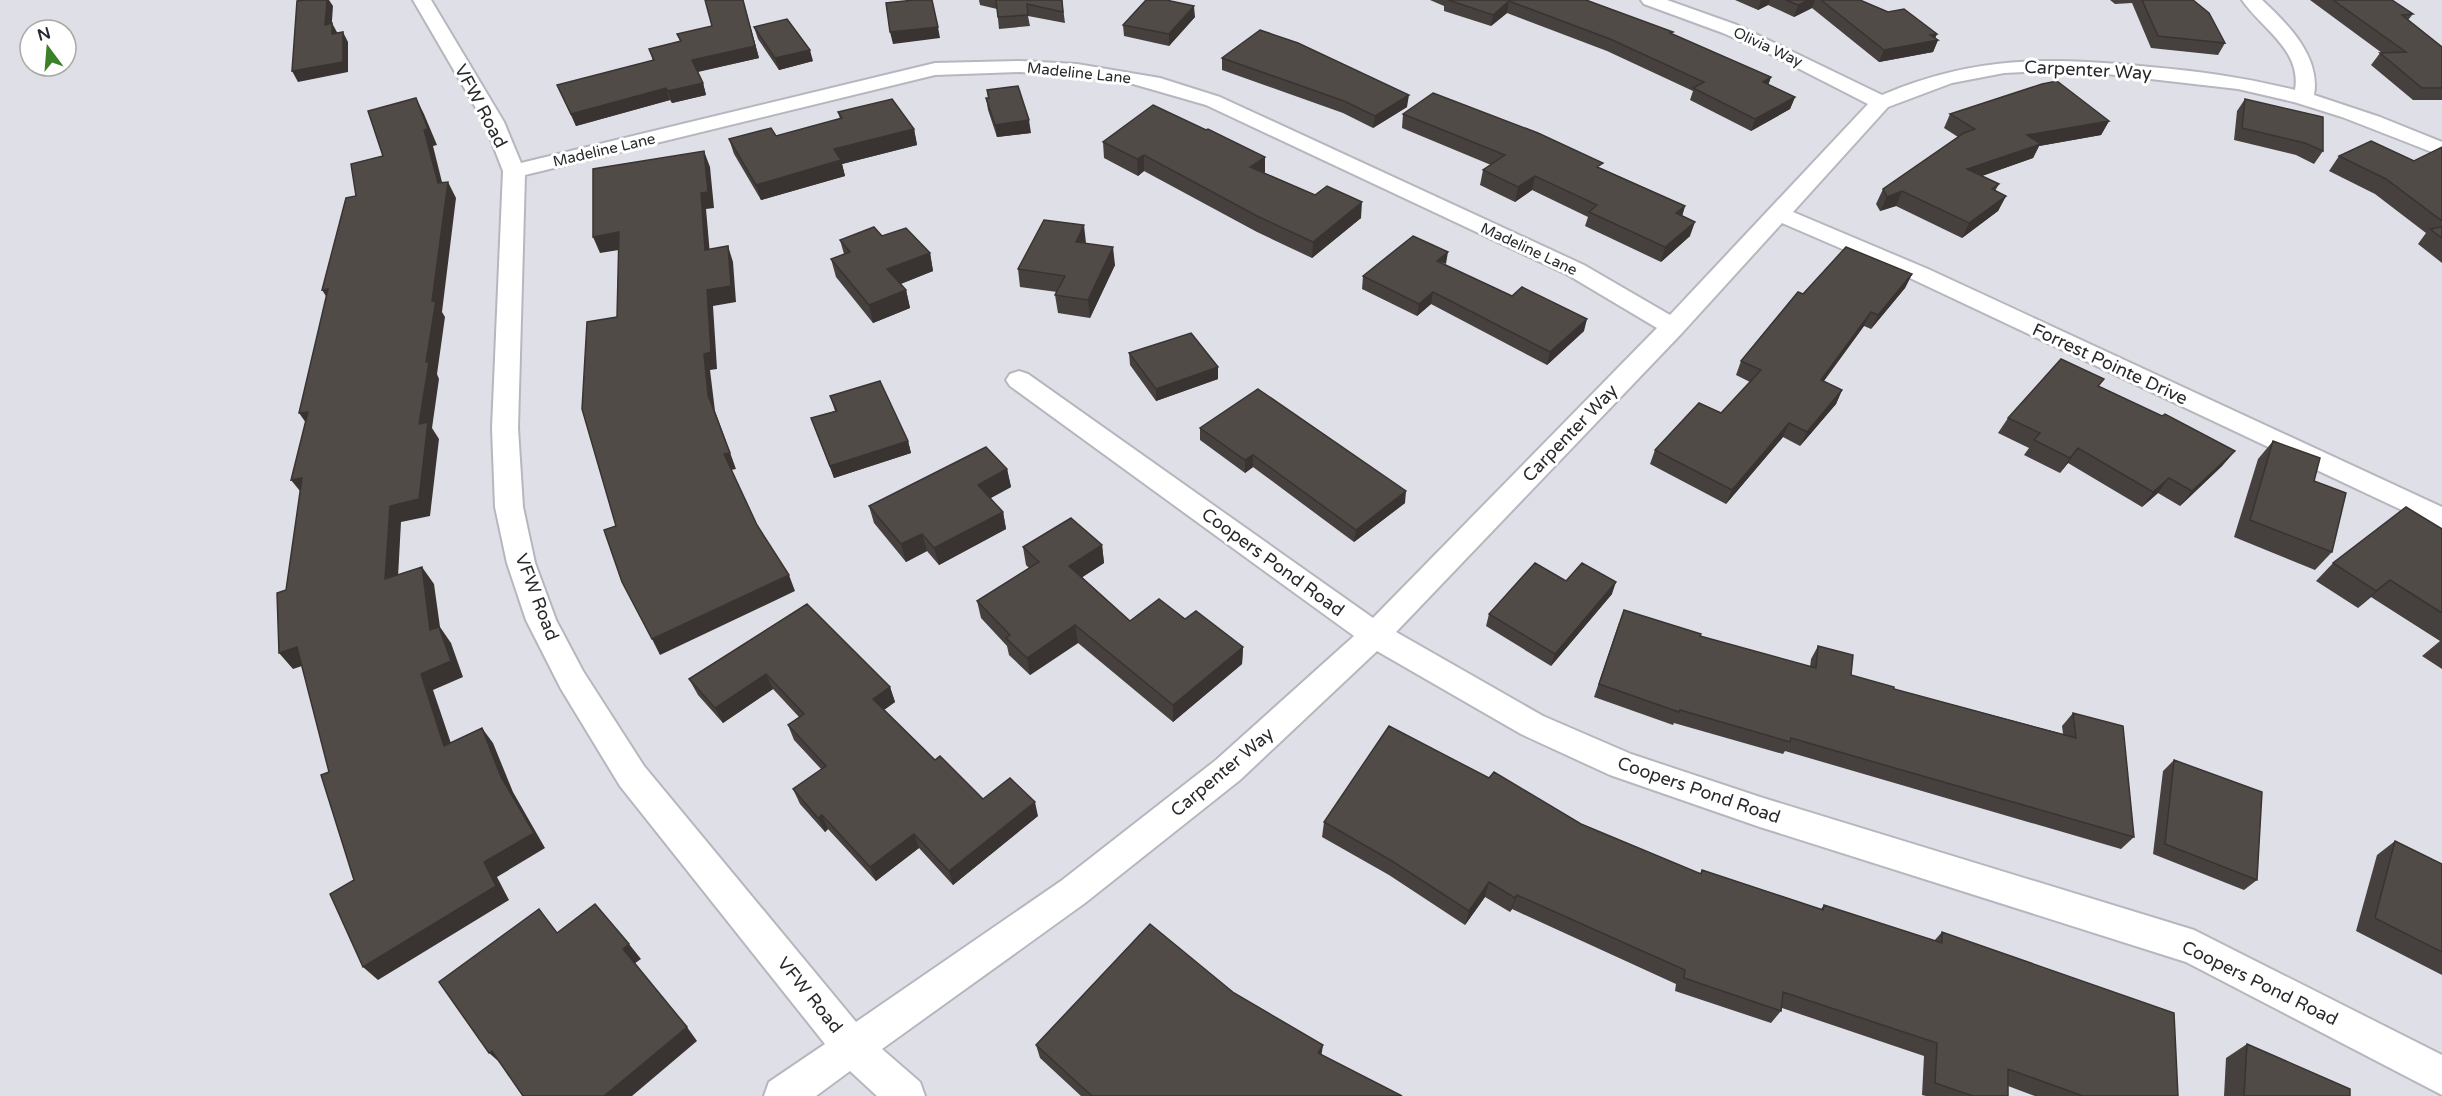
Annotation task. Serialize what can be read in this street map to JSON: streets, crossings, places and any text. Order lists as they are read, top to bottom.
{
  "streets": {
    "street": [
      "Olivia Way",
      "Carpenter Way",
      "Madeline Lane",
      "VFW Road",
      "Forrest Pointe Drive",
      "Coopers Pond Road"
    ]
  },
  "crossings": [
    ["Olivia Way", "Carpenter Way"],
    ["Carpenter Way", "Madeline Lane"],
    ["Carpenter Way", "VFW Road"],
    ["Carpenter Way", "Forrest Pointe Drive"],
    ["Carpenter Way", "Coopers Pond Road"],
    ["Madeline Lane", "VFW Road"]
  ],
  "north": "top"
}
